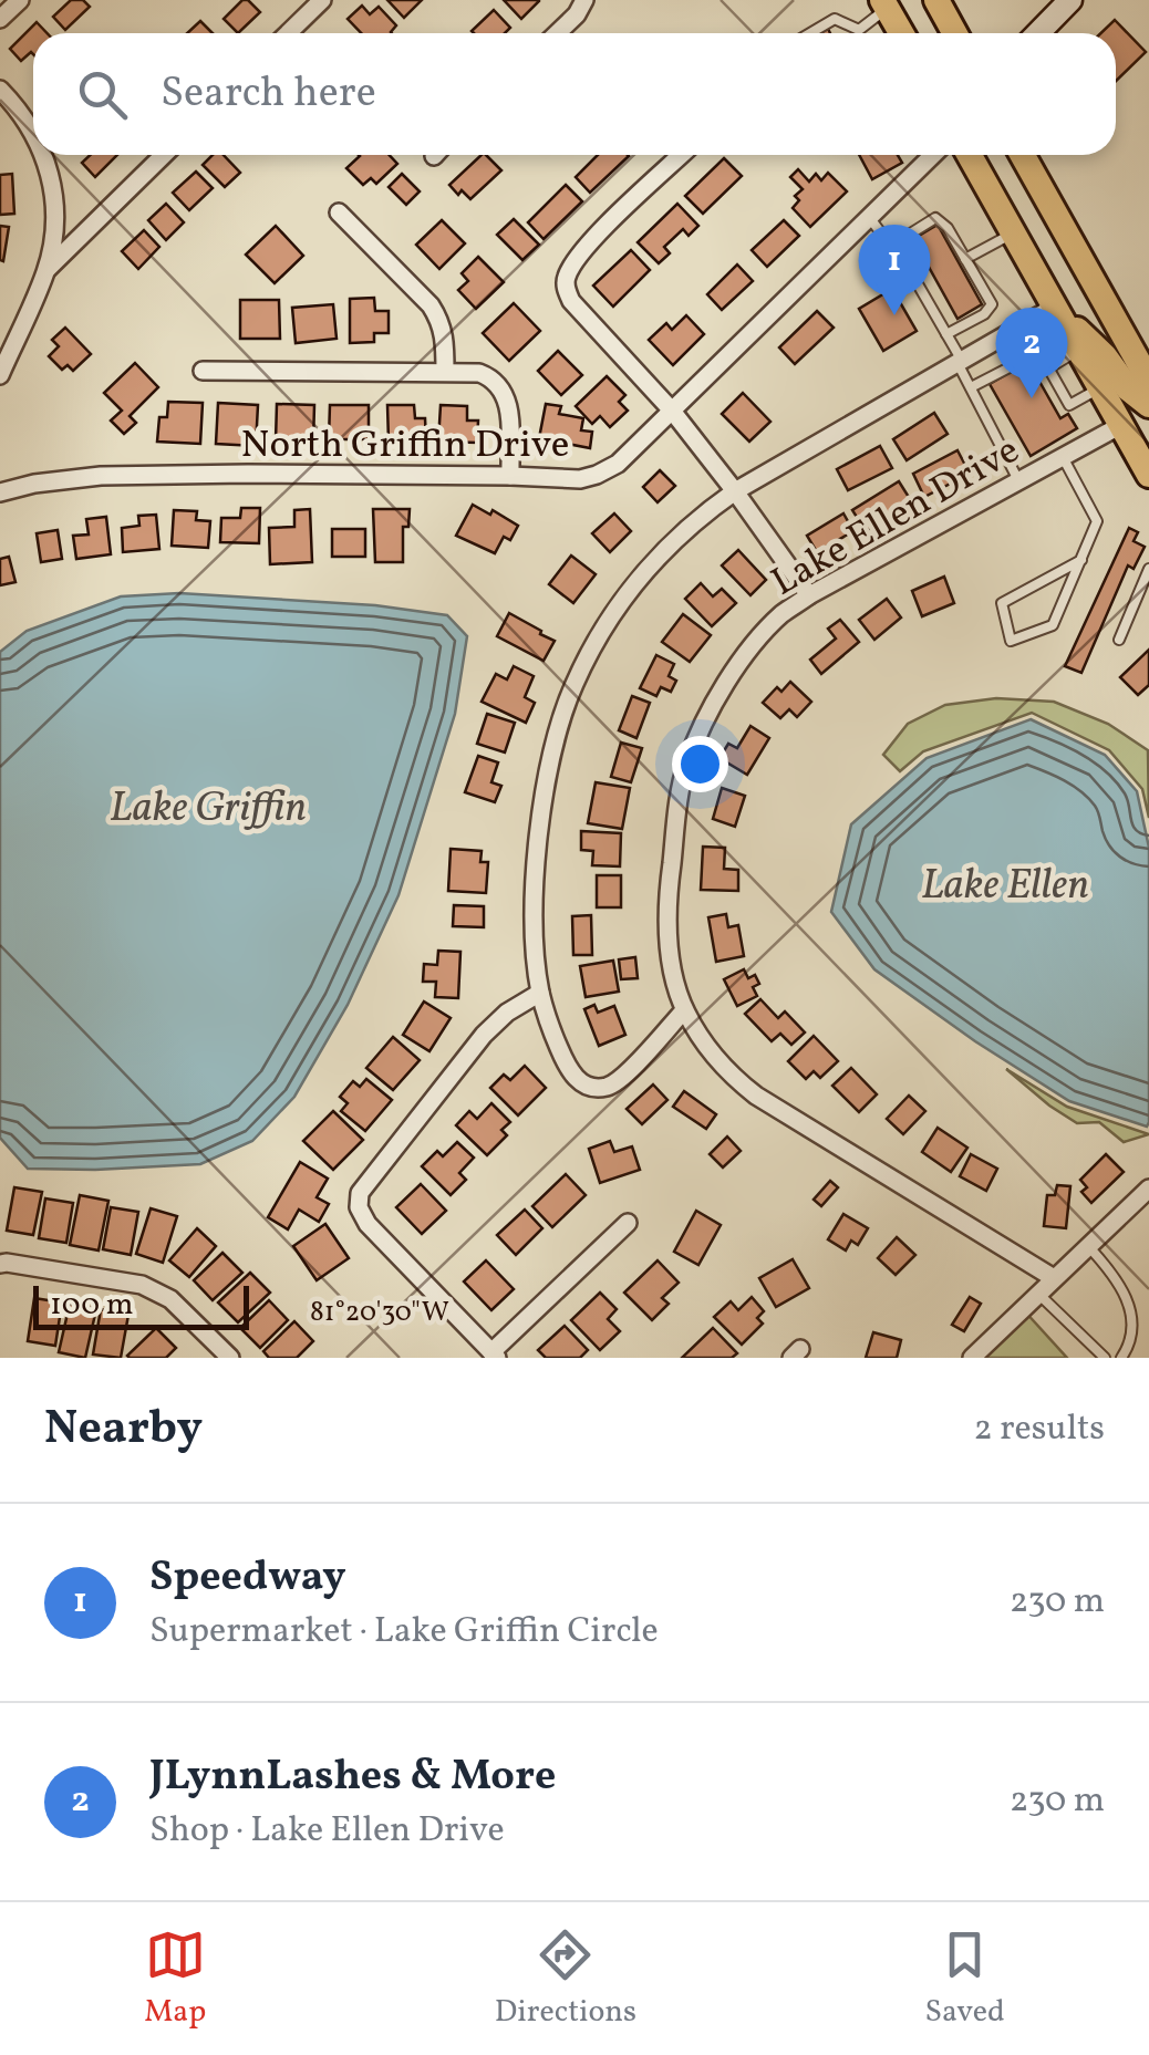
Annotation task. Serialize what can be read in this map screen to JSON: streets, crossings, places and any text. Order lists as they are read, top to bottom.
{
  "streets": {
    "street": ["North Griffin Drive", "Lake Ellen Drive"]
  },
  "water": ["Lake Griffin", "Lake Ellen"],
  "scale_bar": "100 m",
  "page": {
    "search": "Search here",
    "pins": ["1", "2"],
    "scale": "100 m",
    "heading": ["Nearby", "2 results"],
    "list": [
      {
        "mark": "1",
        "name": "Speedway",
        "note": "Supermarket · Lake Griffin Circle",
        "value": "230 m"
      },
      {
        "mark": "2",
        "name": "JLynnLashes & More",
        "note": "Shop · Lake Ellen Drive",
        "value": "230 m"
      }
    ],
    "nav": ["Map", "Directions", "Saved"]
  },
  "coordinates": ["81°20'30\"W"]
}
